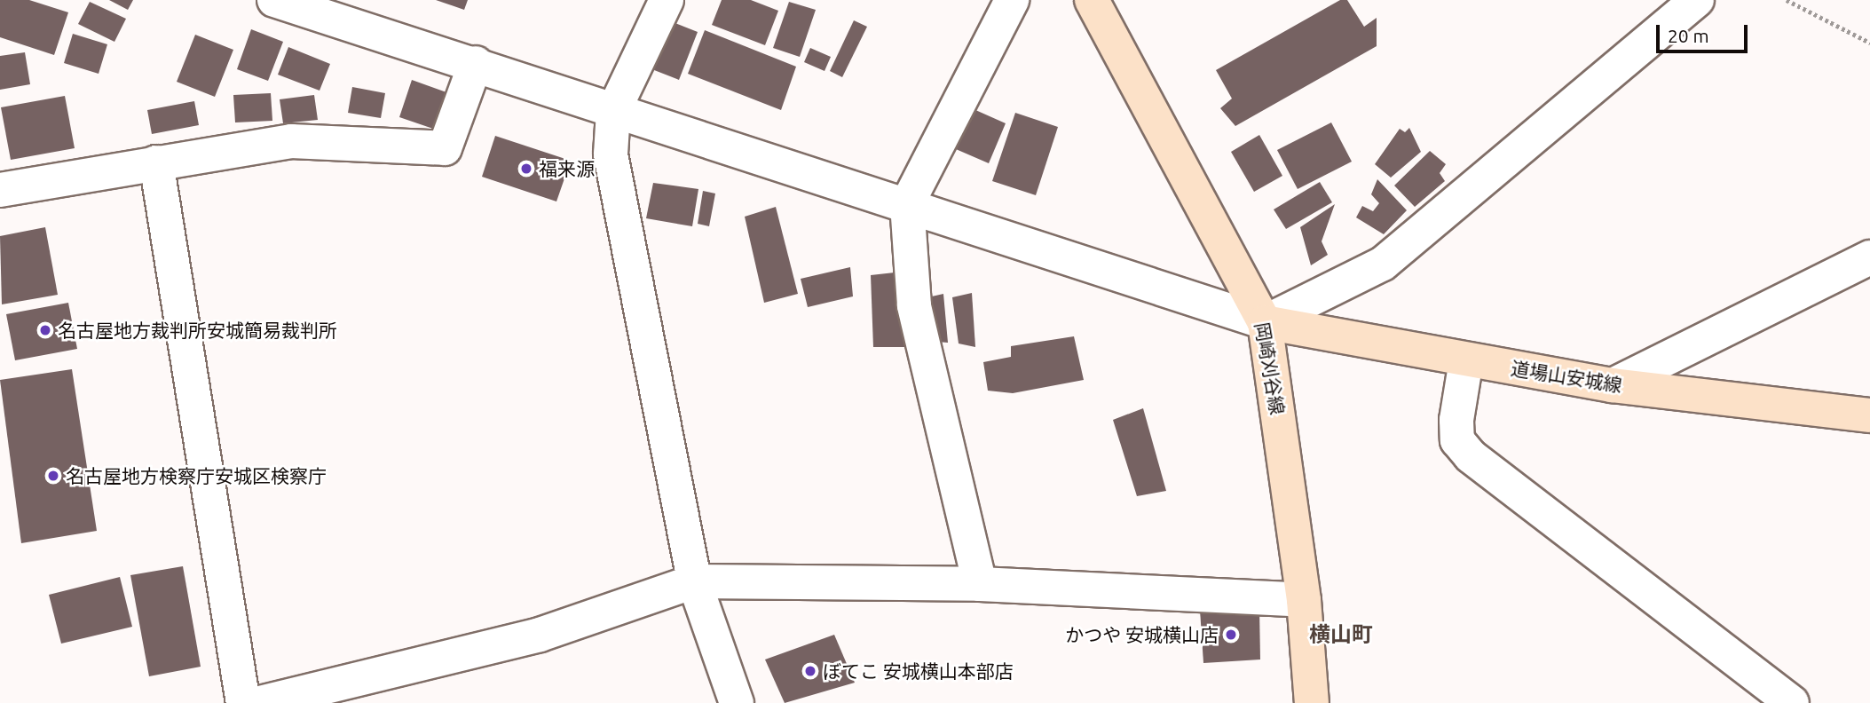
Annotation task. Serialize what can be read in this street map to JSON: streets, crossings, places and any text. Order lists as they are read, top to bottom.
{
  "streets": {
    "main road": ["岡崎刈谷線", "道場山安城線"]
  },
  "crossings": [
    ["岡崎刈谷線", "道場山安城線"]
  ],
  "districts": ["横山町"],
  "places": [
    "福来源",
    "名古屋地方裁判所安城簡易裁判所",
    "名古屋地方検察庁安城区検察庁",
    "かつや 安城横山店",
    "ぼてこ 安城横山本部店"
  ],
  "scale_bar": "20 m"
}
